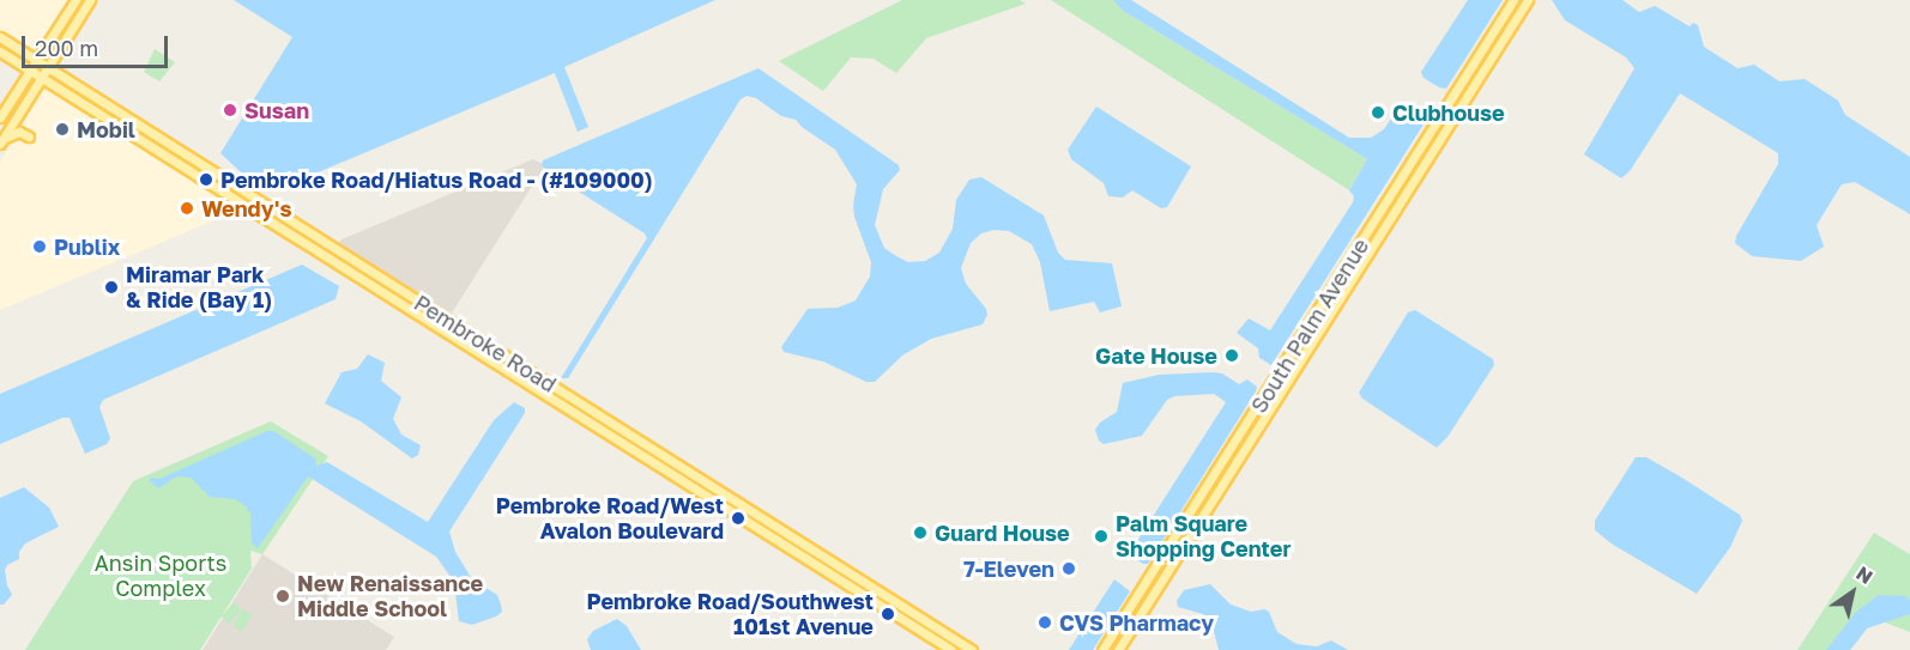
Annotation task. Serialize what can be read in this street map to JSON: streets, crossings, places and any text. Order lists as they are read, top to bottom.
{
  "streets": {
    "main road": ["South Palm Avenue", "Pembroke Road"]
  },
  "parks": ["Ansin Sports Complex"],
  "places": [
    "Susan",
    "Clubhouse",
    "Mobil",
    "Pembroke Road/Hiatus Road - (#109000)",
    "Wendy's",
    "Publix",
    "Miramar Park & Ride (Bay 1)",
    "Gate House",
    "Pembroke Road/West Avalon Boulevard",
    "Guard House",
    "Palm Square Shopping Center",
    "7-Eleven",
    "New Renaissance Middle School",
    "Pembroke Road/Southwest 101st Avenue",
    "CVS Pharmacy"
  ],
  "scale_bar": "200 m",
  "north": "top right"
}
